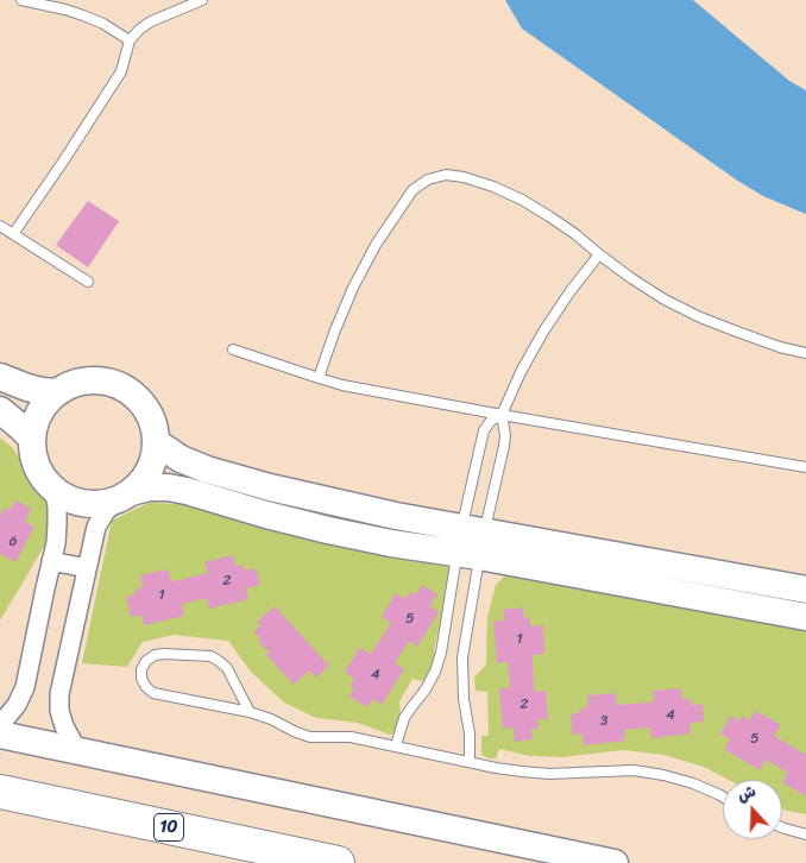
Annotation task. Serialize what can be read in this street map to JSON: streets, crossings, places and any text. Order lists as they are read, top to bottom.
{
  "streets": {
    "highway": ["10"]
  },
  "house_numbers": [
    "6",
    "2",
    "1",
    "5",
    "1",
    "4",
    "2",
    "4",
    "3",
    "5"
  ],
  "north": "top"
}
